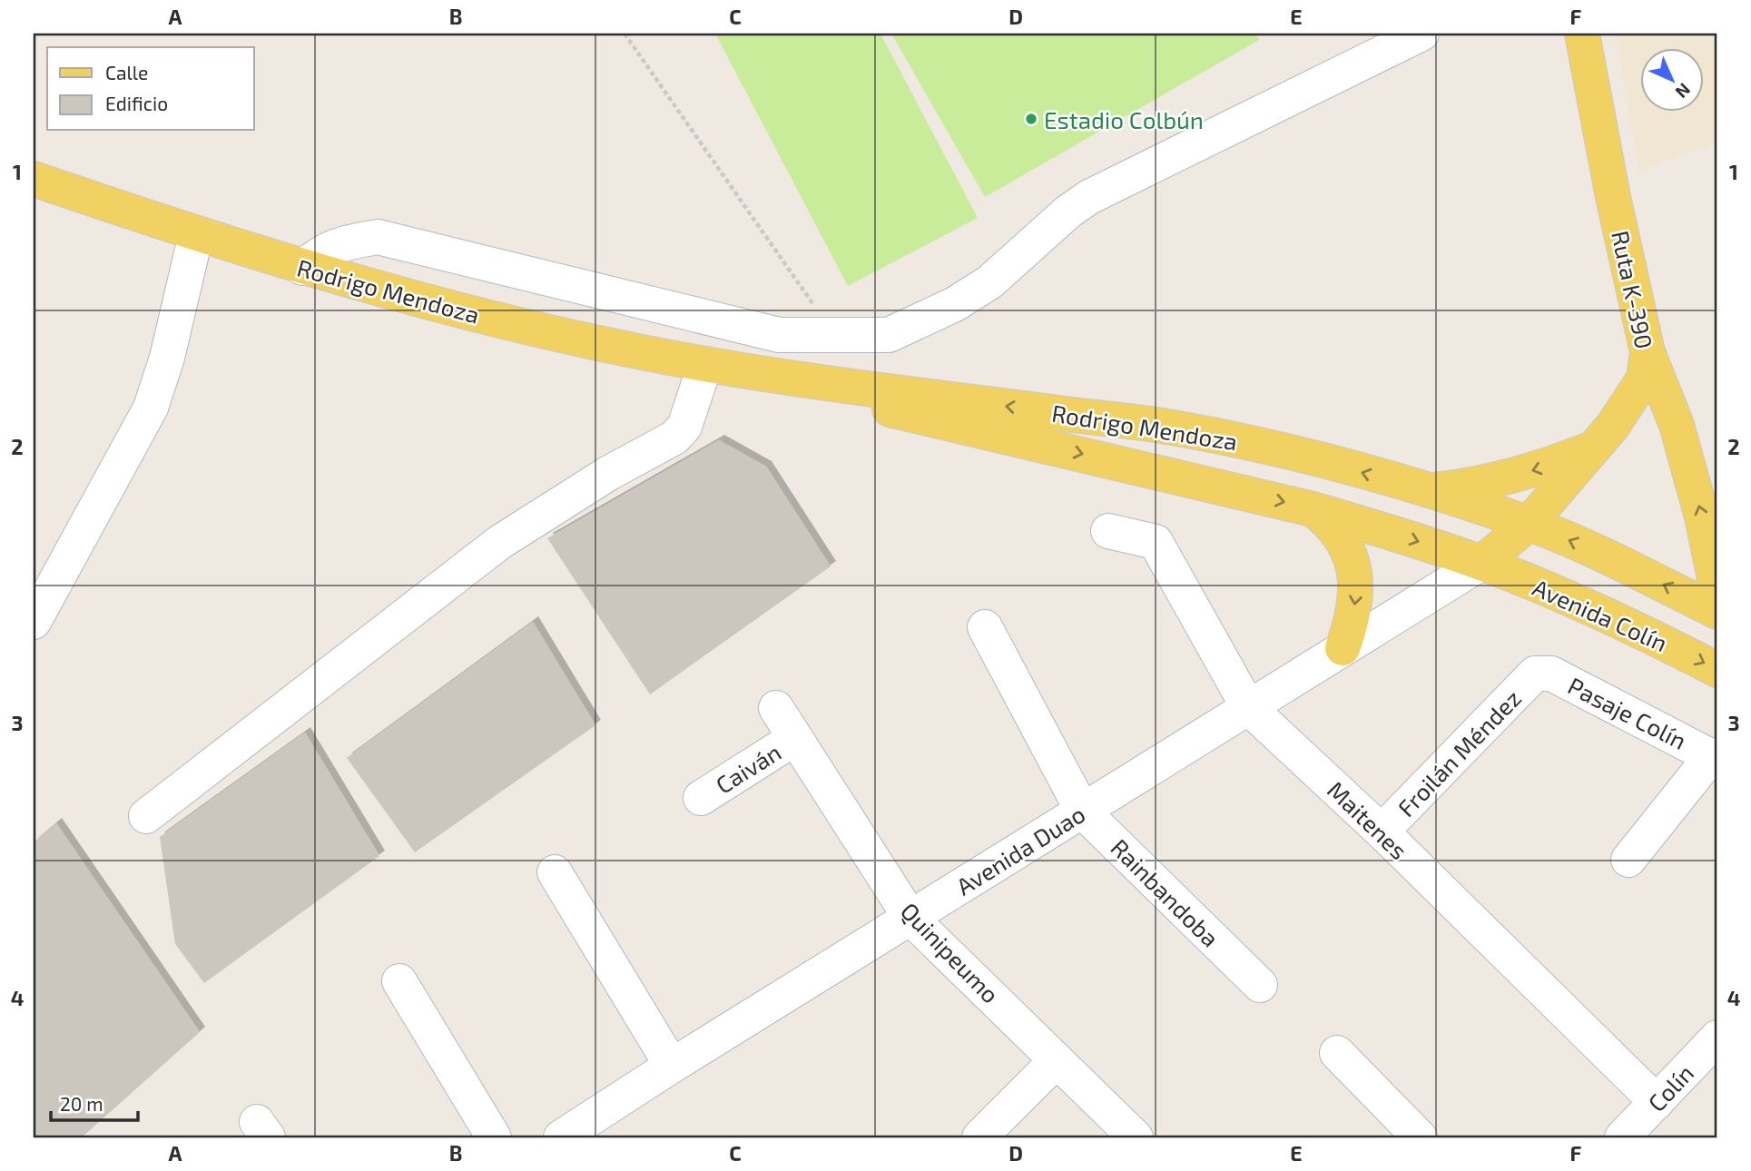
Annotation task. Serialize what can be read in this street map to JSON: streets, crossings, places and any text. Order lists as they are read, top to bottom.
{
  "streets": {
    "main road": ["Ruta K-390", "Rodrigo Mendoza", "Avenida Colín"],
    "street": [
      "Pasaje Colín",
      "Froilán Méndez",
      "Caiván",
      "Maitenes",
      "Avenida Duao",
      "Rainbandoba",
      "Quinipeumo",
      "Colín"
    ]
  },
  "crossings": [
    ["Ruta K-390", "Rodrigo Mendoza"],
    ["Ruta K-390", "Avenida Colín"],
    ["Ruta K-390", "Avenida Duao"],
    ["Rodrigo Mendoza", "Avenida Colín"],
    ["Rodrigo Mendoza", "Avenida Duao"],
    ["Avenida Colín", "Avenida Duao"],
    ["Pasaje Colín", "Froilán Méndez"],
    ["Froilán Méndez", "Maitenes"],
    ["Caiván", "Quinipeumo"],
    ["Maitenes", "Avenida Duao"],
    ["Maitenes", "Colín"],
    ["Avenida Duao", "Rainbandoba"],
    ["Avenida Duao", "Quinipeumo"]
  ],
  "places": ["Estadio Colbún"],
  "legend": ["Calle", "Edificio"],
  "scale_bar": "20 m",
  "north": "bottom right",
  "grid": {
    "columns": [
      "A",
      "B",
      "C",
      "D",
      "E",
      "F"
    ],
    "rows": [
      "1",
      "2",
      "3",
      "4"
    ]
  }
}
